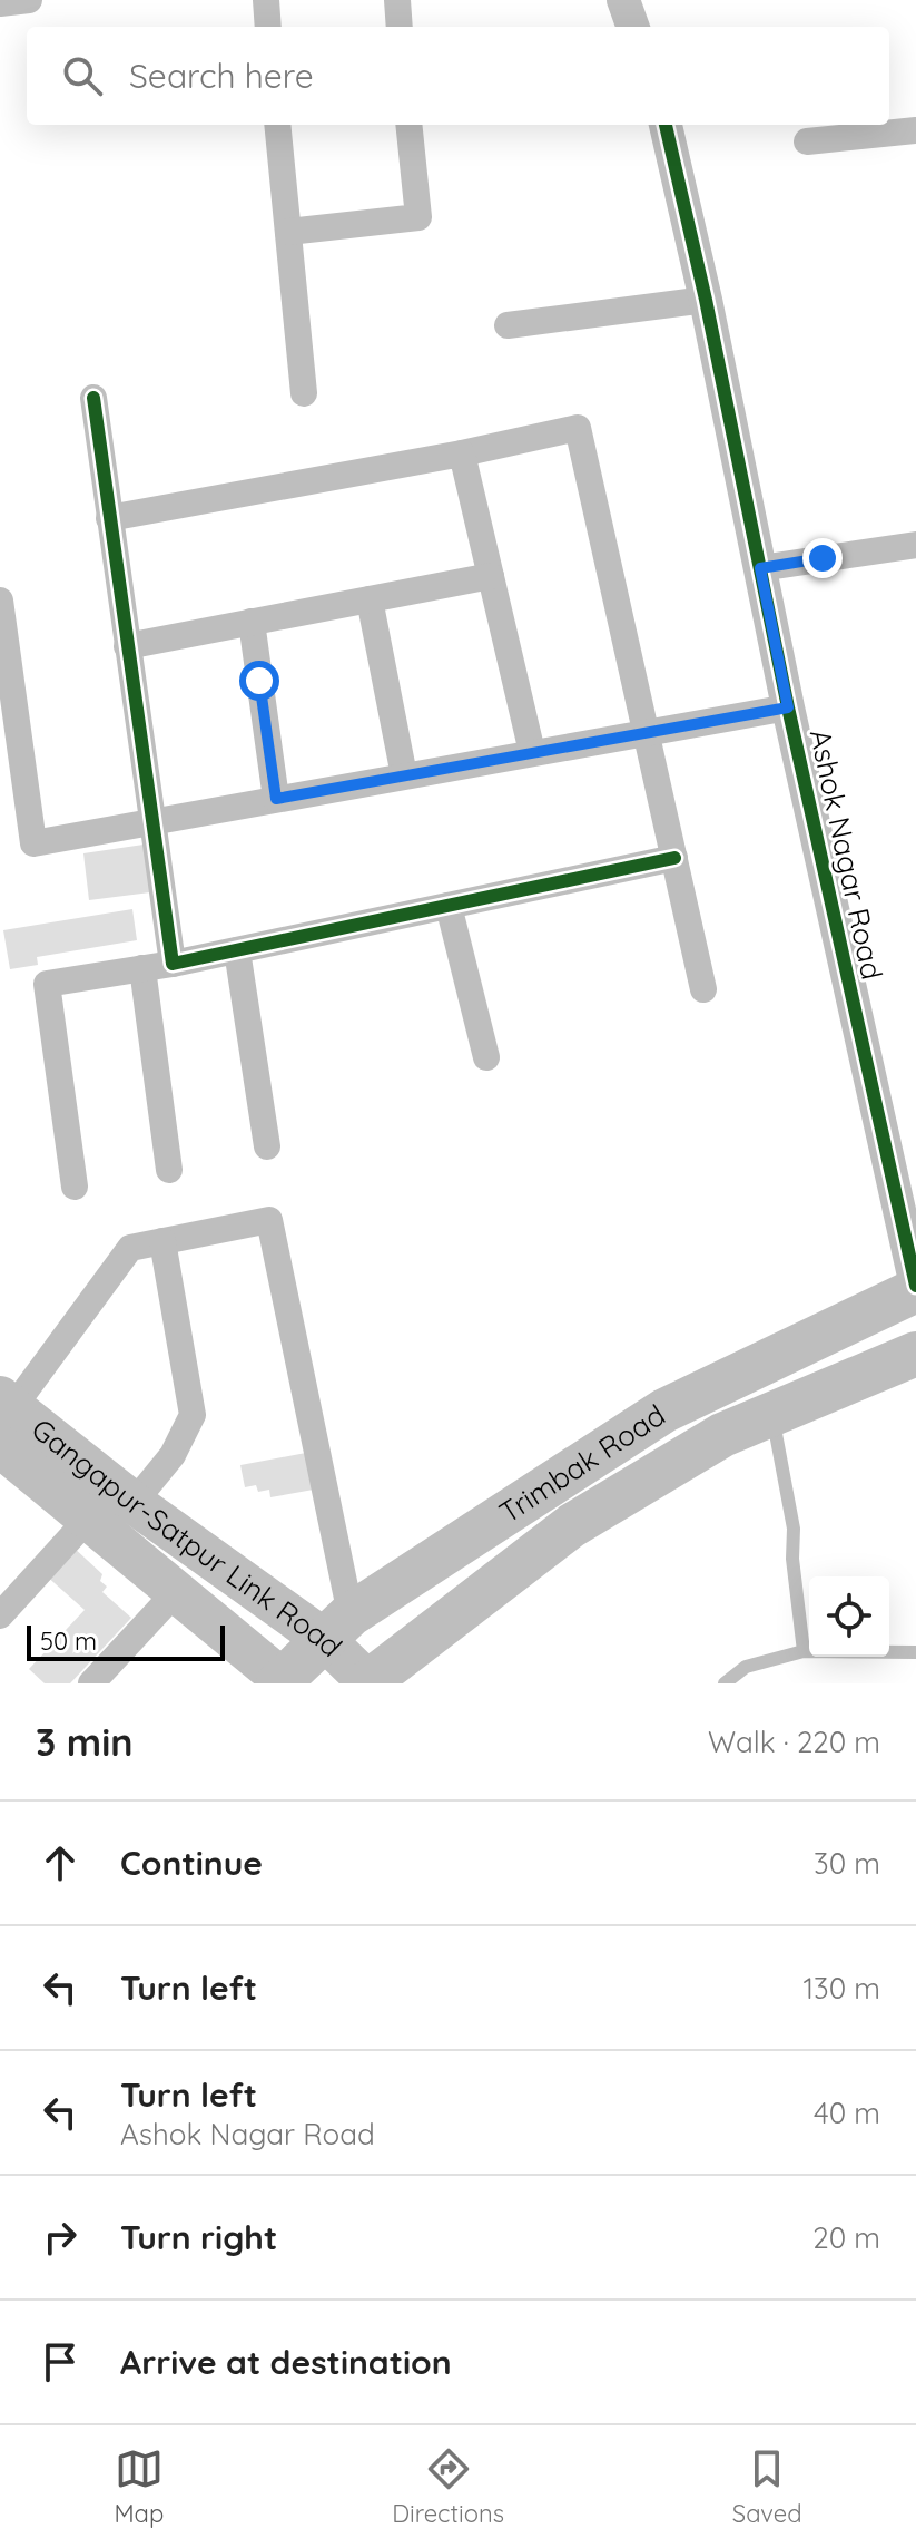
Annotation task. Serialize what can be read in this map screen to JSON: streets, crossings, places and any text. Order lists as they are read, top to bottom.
{
  "streets": {
    "highway": ["Trimbak Road"],
    "main road": ["Gangapur-Satpur Link Road"],
    "street": ["Ashok Nagar Road"]
  },
  "crossings": [
    ["Ashok Nagar Road", "Trimbak Road"],
    ["Trimbak Road", "Gangapur-Satpur Link Road"]
  ],
  "scale_bar": "50 m",
  "page": {
    "search": "Search here",
    "scale": "50 m",
    "heading": ["3 min", "Walk · 220 m"],
    "list": [
      ["Continue", "30 m"],
      ["Turn left", "130 m"],
      ["Turn left", "Ashok Nagar Road", "40 m"],
      ["Turn right", "20 m"],
      "Arrive at destination"
    ],
    "nav": ["Map", "Directions", "Saved"]
  }
}
